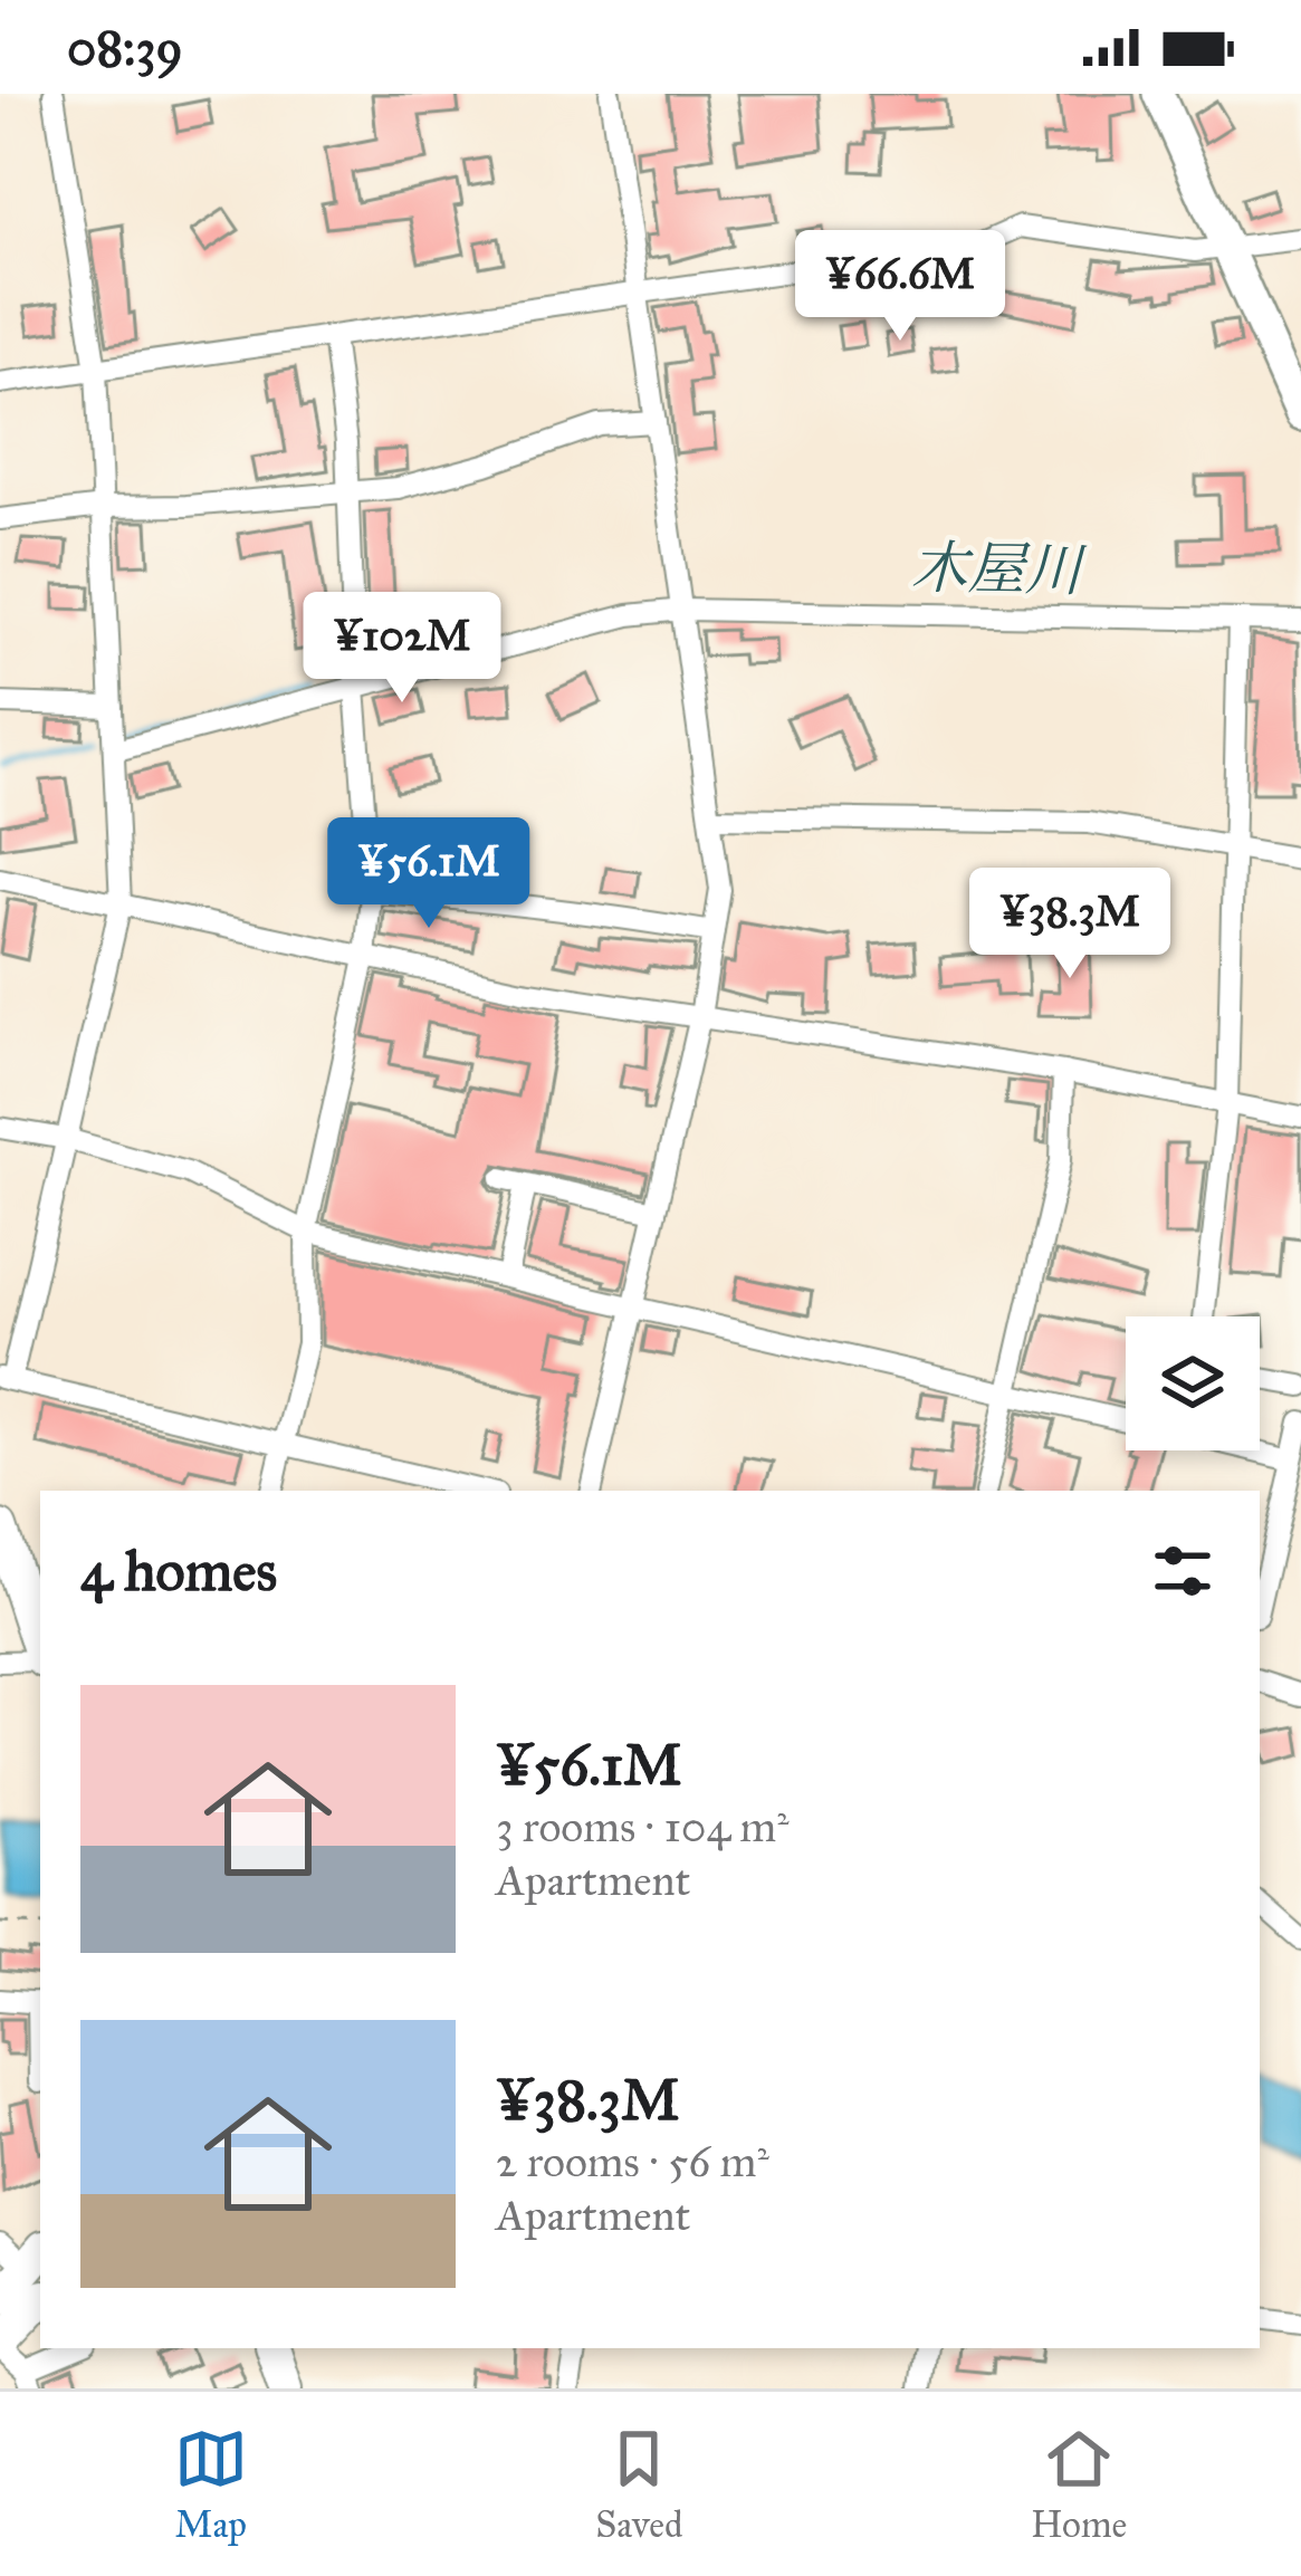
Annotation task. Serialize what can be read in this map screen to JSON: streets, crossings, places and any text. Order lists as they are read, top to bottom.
{
  "water": ["木屋川"],
  "page": {
    "status": "08:39",
    "price": [
      "¥66.6M",
      "¥102M",
      "¥56.1M",
      "¥38.3M"
    ],
    "heading": "4 homes",
    "list": [
      {
        "name": "¥56.1M",
        "note": "3 rooms · 104 m² · Apartment"
      },
      {
        "name": "¥38.3M",
        "note": "2 rooms · 56 m² · Apartment"
      }
    ],
    "tabs": ["Map", "Saved", "Home"]
  }
}
